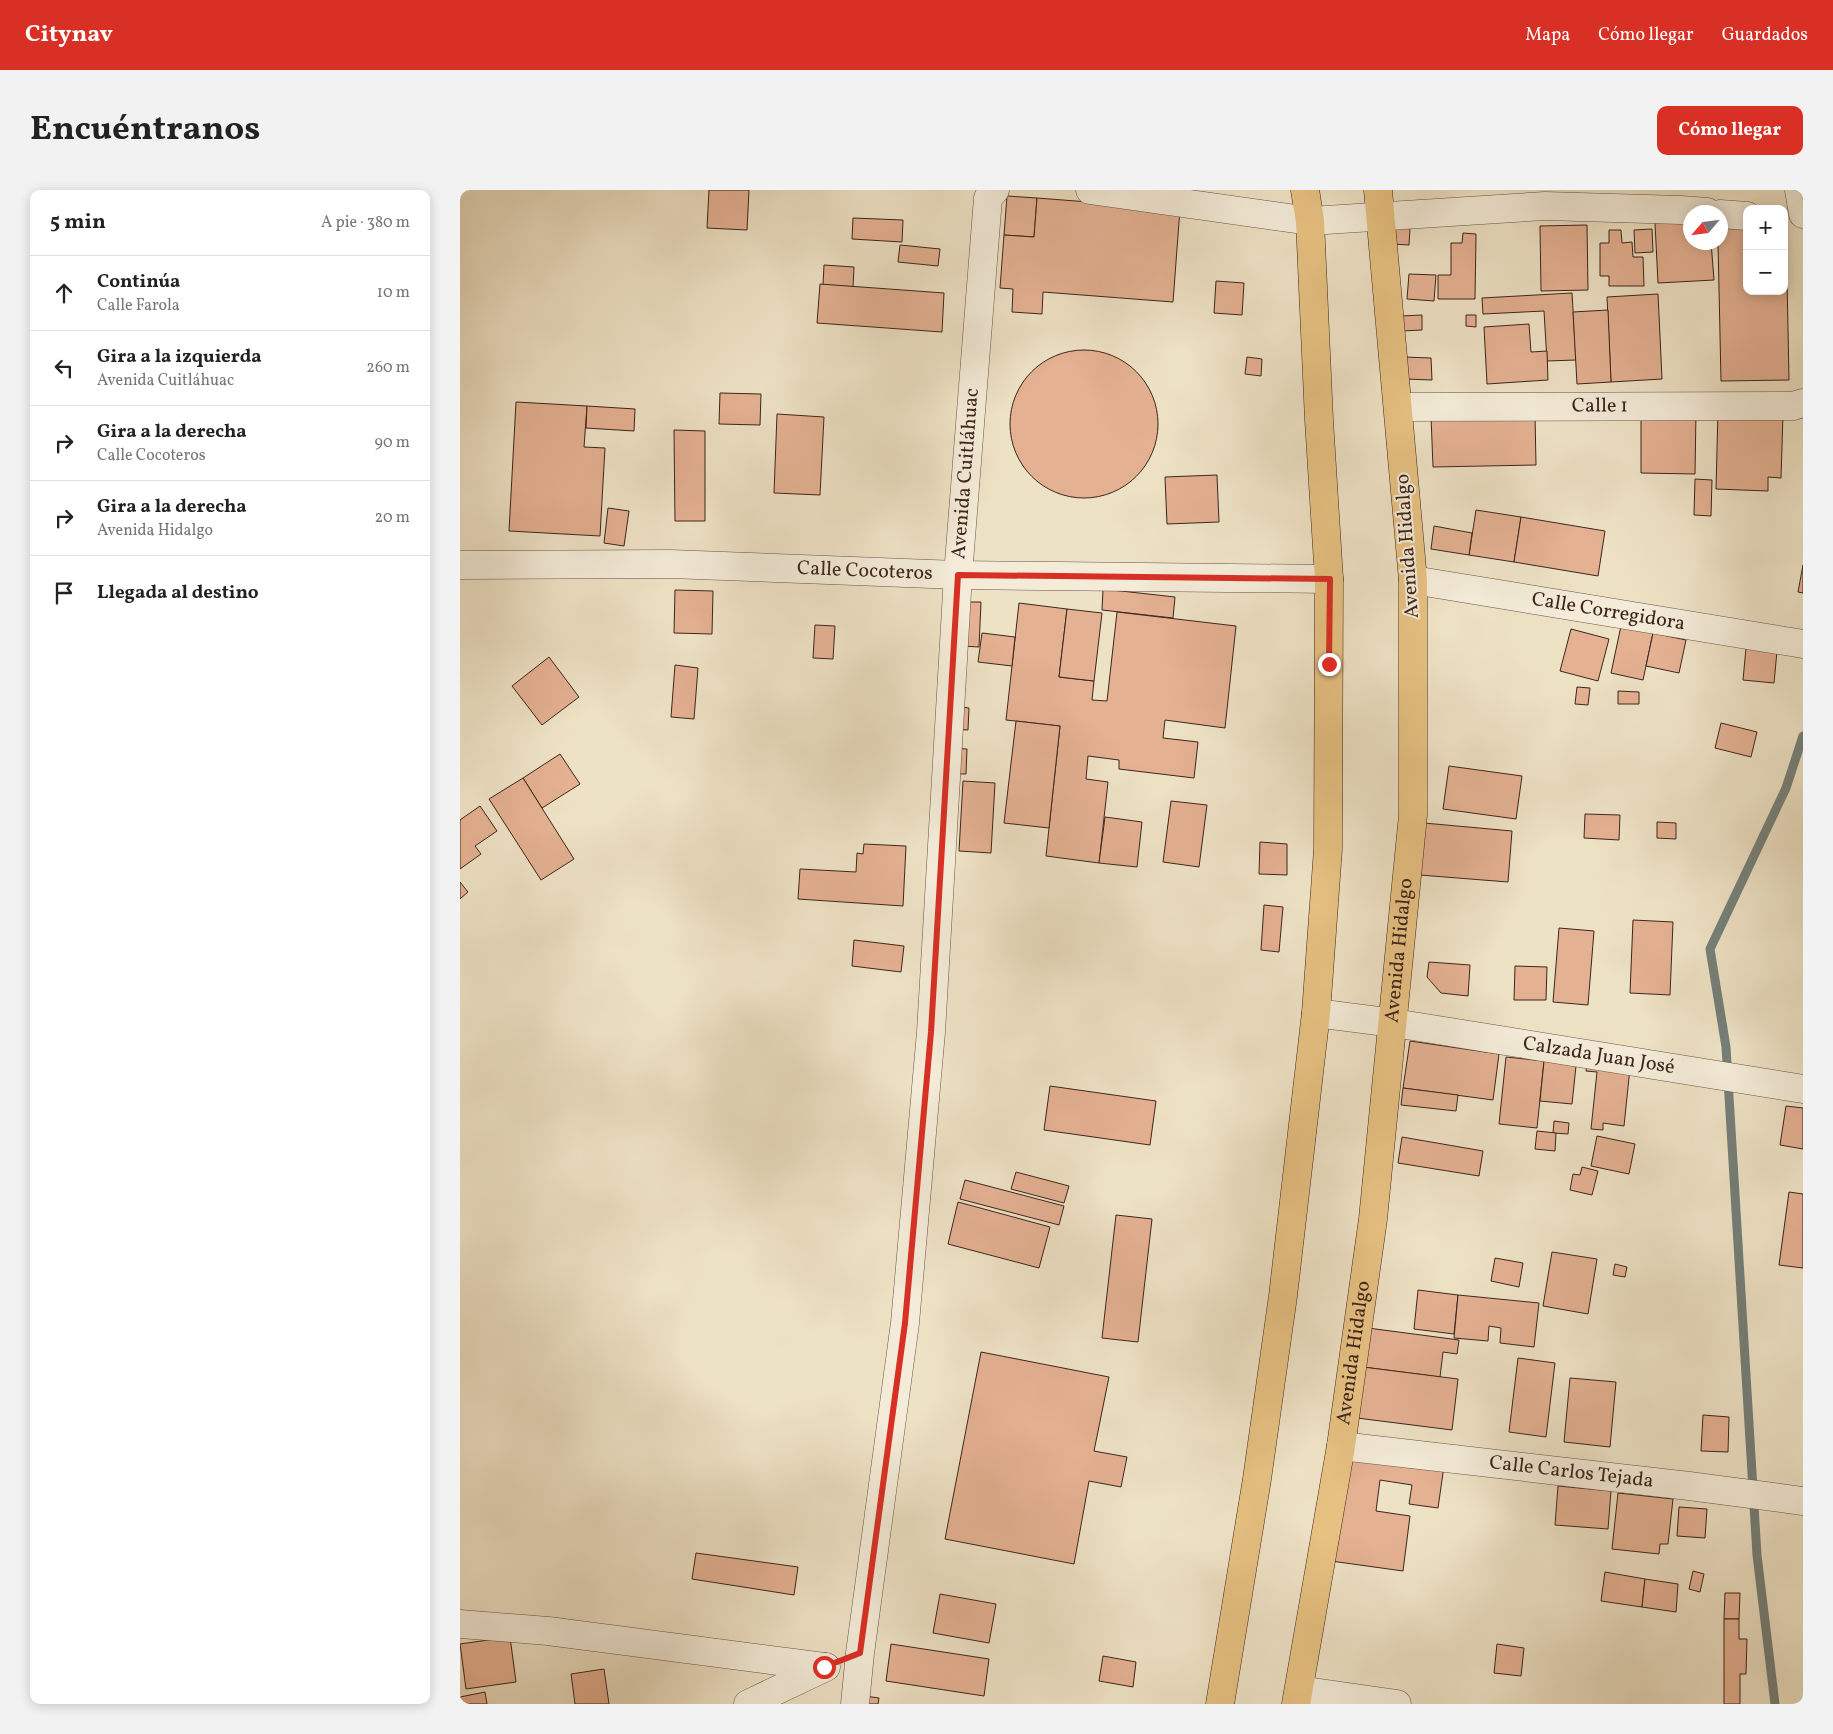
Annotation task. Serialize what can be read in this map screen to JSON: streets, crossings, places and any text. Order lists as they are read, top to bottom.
{
  "streets": {
    "main road": ["Avenida Hidalgo"],
    "street": [
      "Calle 1",
      "Avenida Cuitláhuac",
      "Calle Cocoteros",
      "Calle Corregidora",
      "Calzada Juan José",
      "Calle Carlos Tejada"
    ]
  },
  "crossings": [
    ["Calle 1", "Avenida Hidalgo"],
    ["Avenida Cuitláhuac", "Calle Cocoteros"],
    ["Avenida Hidalgo", "Calle Corregidora"],
    ["Avenida Hidalgo", "Calzada Juan José"],
    ["Avenida Hidalgo", "Calle Carlos Tejada"]
  ],
  "north": "bottom left",
  "page": {
    "header": "Citynav",
    "nav": ["Mapa", "Cómo llegar", "Guardados"],
    "title": "Encuéntranos",
    "buttons": "Cómo llegar",
    "heading": ["5 min", "A pie · 380 m"],
    "map_buttons": ["+", "−"],
    "list": [
      ["Continúa", "Calle Farola", "10 m"],
      ["Gira a la izquierda", "Avenida Cuitláhuac", "260 m"],
      ["Gira a la derecha", "Calle Cocoteros", "90 m"],
      ["Gira a la derecha", "Avenida Hidalgo", "20 m"],
      "Llegada al destino"
    ]
  }
}
